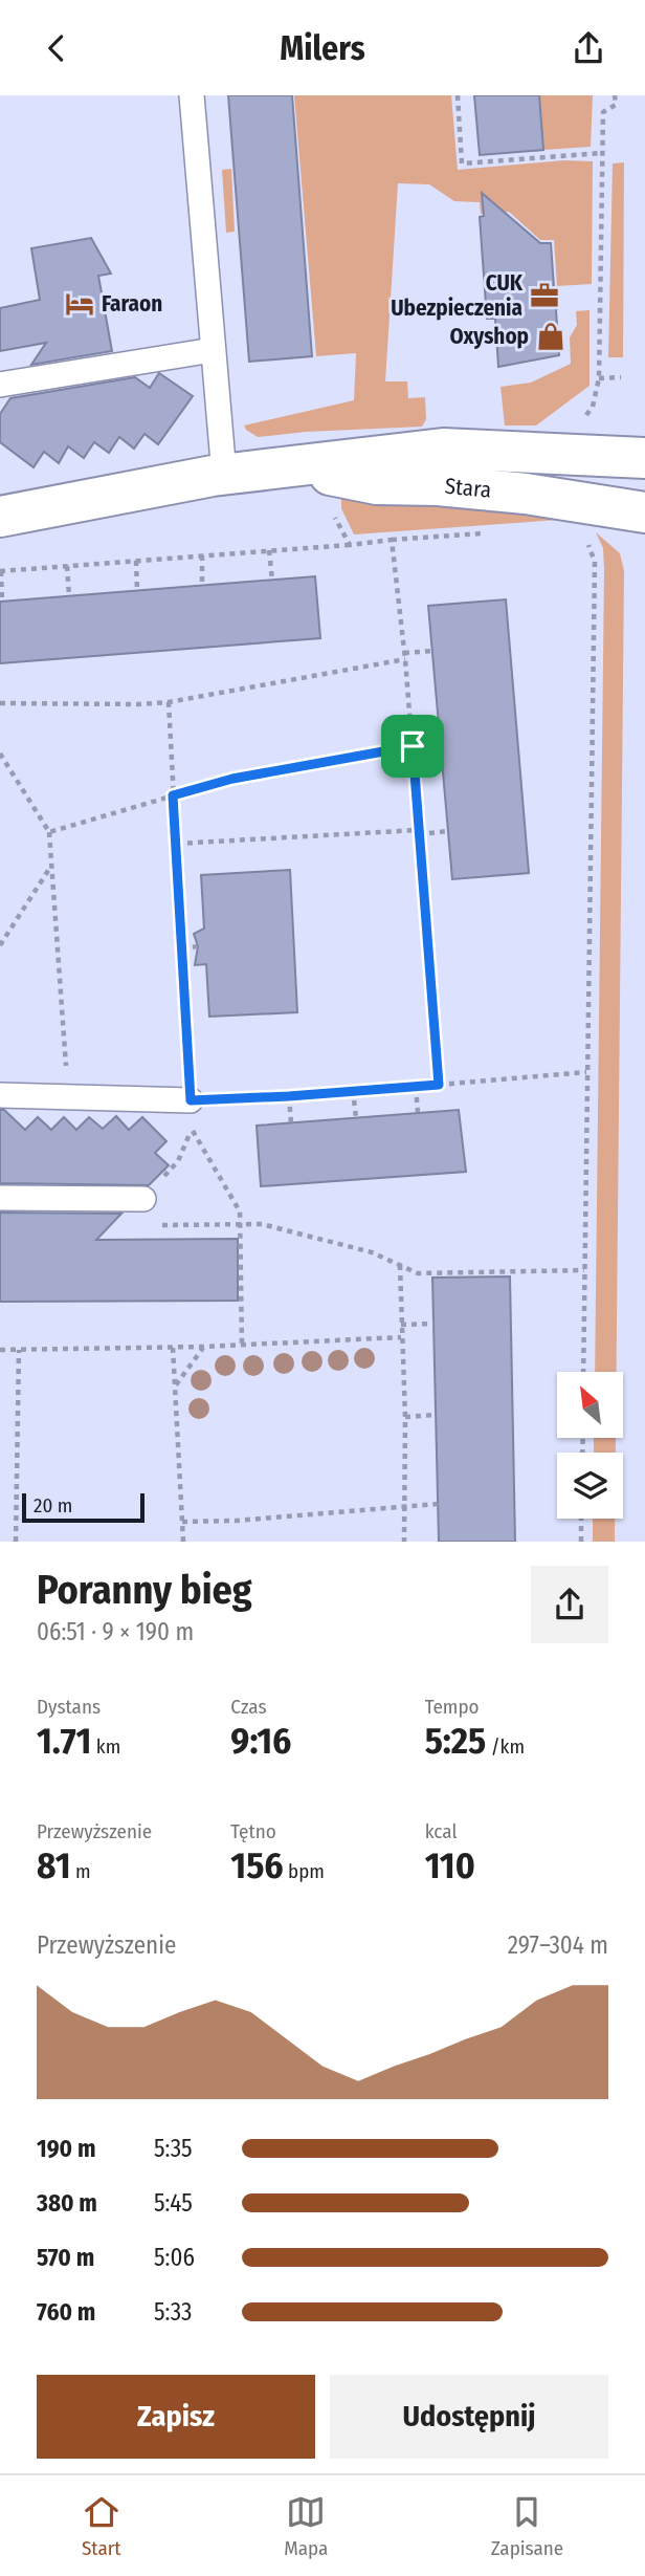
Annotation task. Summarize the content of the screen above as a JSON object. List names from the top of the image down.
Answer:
{
  "streets": {
    "street": ["Stara"]
  },
  "places": {
    "office": ["CUK Ubezpieczenia"],
    "hotel": ["Faraon"],
    "shop": ["Oxyshop"]
  },
  "scale_bar": "20 m",
  "north": "top left",
  "page": {
    "header": "Milers",
    "scale": "20 m",
    "heading": ["Poranny bieg", "06:51 · 9 × 190 m"],
    "stats": [
      ["Dystans", "1.71 km"],
      ["Czas", "9:16"],
      ["Tempo", "5:25 /km"],
      ["Przewyższenie", "81 m"],
      ["Tętno", "156 bpm"],
      ["kcal", "110"]
    ],
    "chart": ["Przewyższenie", "297–304 m"],
    "list": [
      {
        "name": "190 m",
        "note": "5:35"
      },
      {
        "name": "380 m",
        "note": "5:45"
      },
      {
        "name": "570 m",
        "note": "5:06"
      },
      {
        "name": "760 m",
        "note": "5:33"
      }
    ],
    "buttons": ["Zapisz", "Udostępnij"],
    "tabs": ["Start", "Mapa", "Zapisane"]
  }
}
